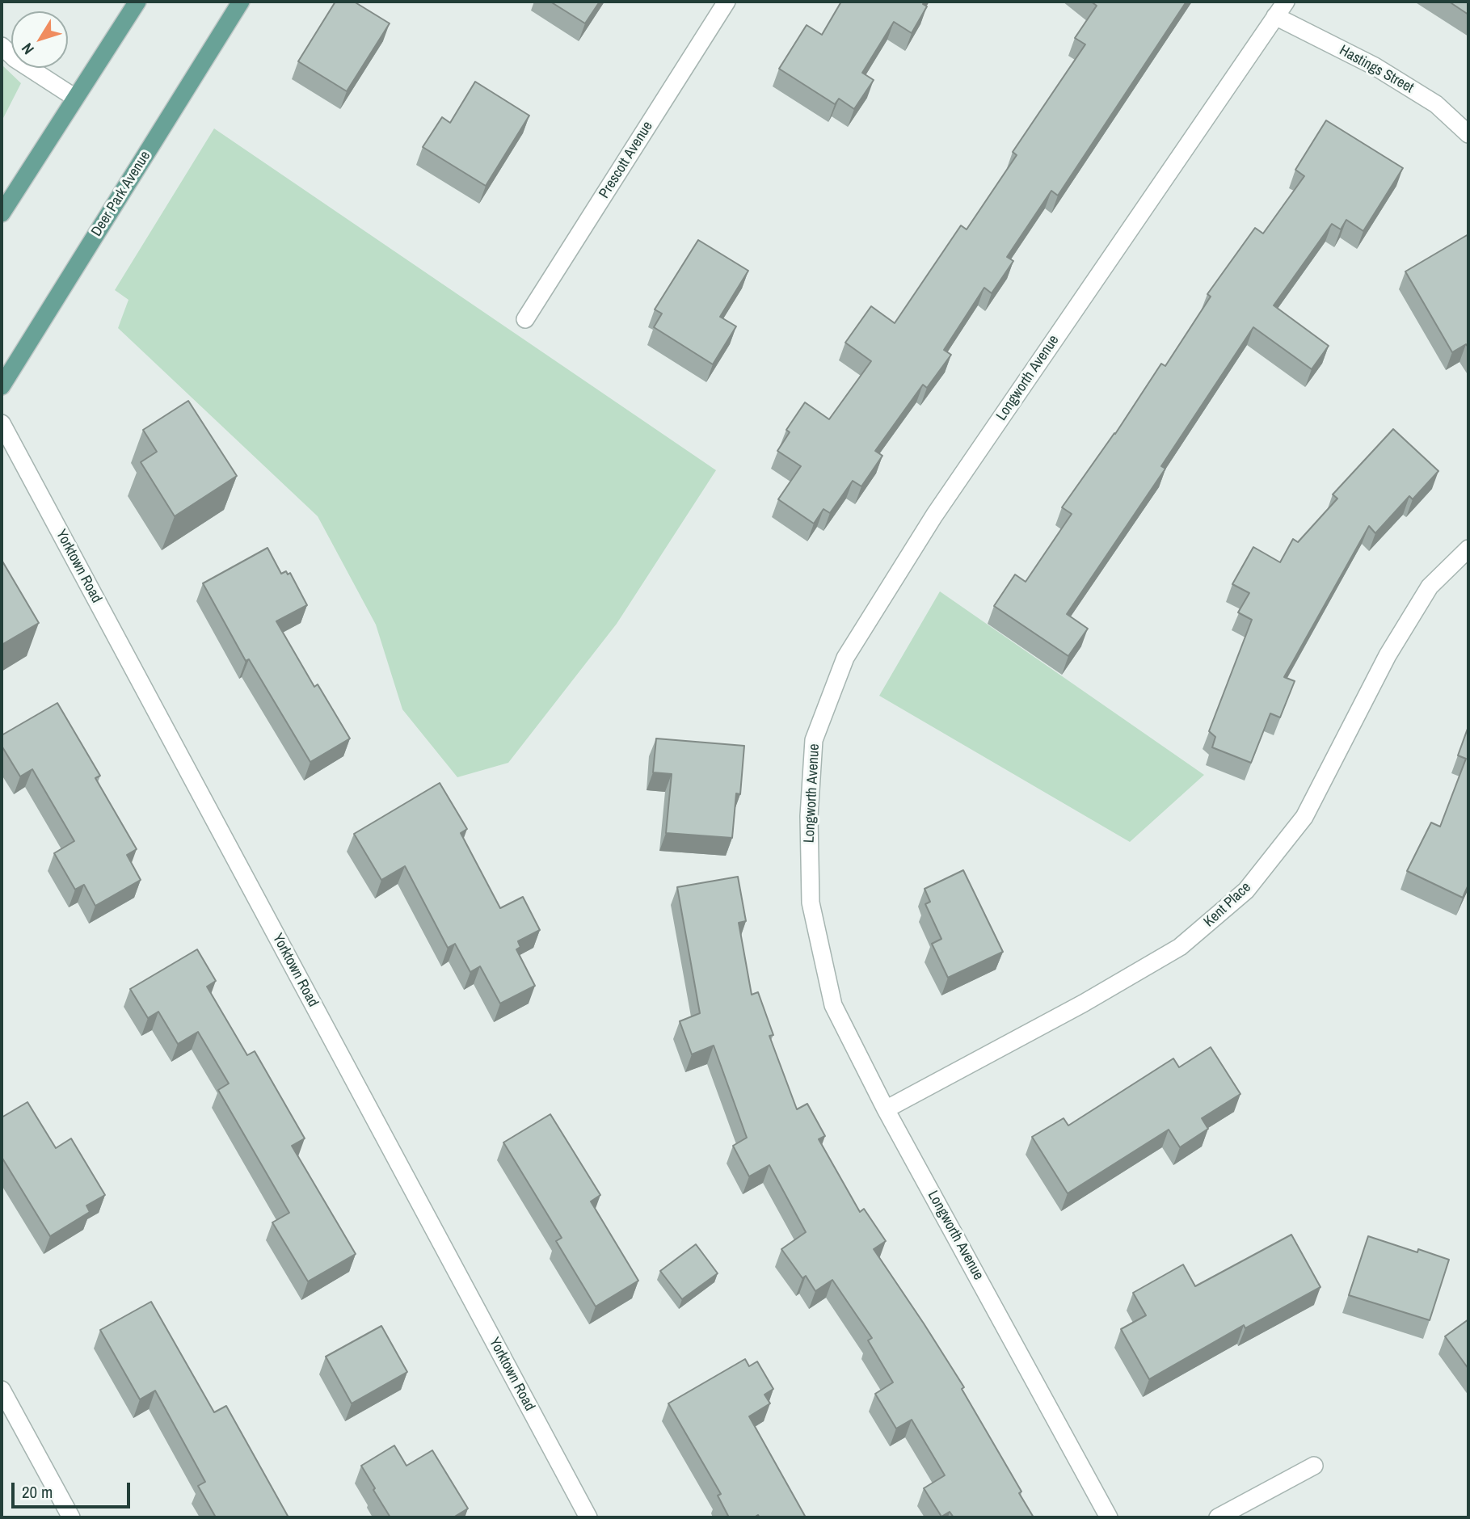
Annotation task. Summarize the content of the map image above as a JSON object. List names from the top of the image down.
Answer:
{
  "streets": {
    "main road": ["Deer Park Avenue"],
    "street": [
      "Hastings Street",
      "Prescott Avenue",
      "Longworth Avenue",
      "Yorktown Road",
      "Kent Place"
    ]
  },
  "crossings": [
    ["Hastings Street", "Longworth Avenue"],
    ["Longworth Avenue", "Kent Place"]
  ],
  "scale_bar": "20 m",
  "north": "bottom left"
}
